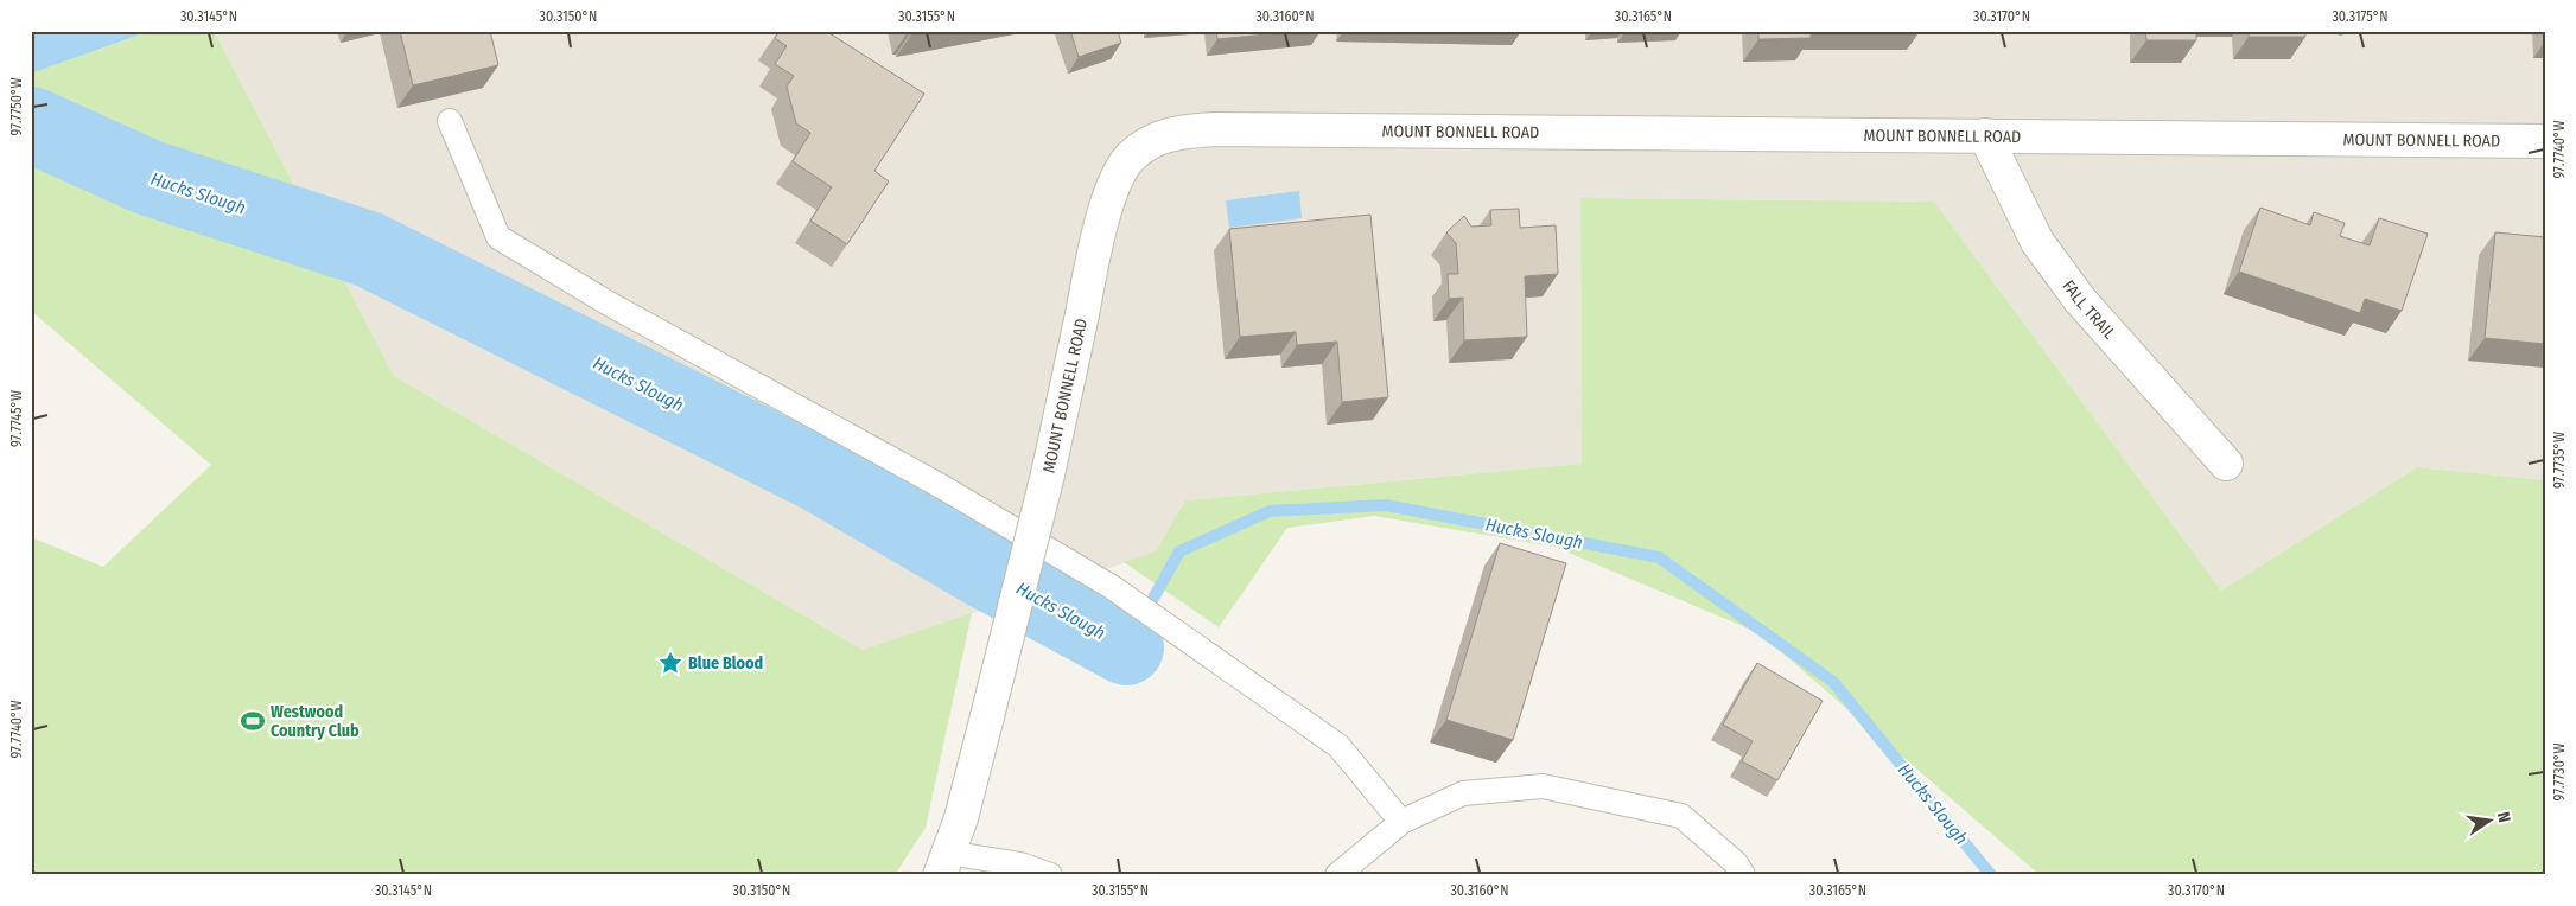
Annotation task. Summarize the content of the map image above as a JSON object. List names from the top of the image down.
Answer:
{
  "streets": {
    "street": ["MOUNT BONNELL ROAD", "FALL TRAIL"]
  },
  "crossings": [
    ["MOUNT BONNELL ROAD", "FALL TRAIL"]
  ],
  "water": ["Hucks Slough"],
  "places": {
    "place": ["Blue Blood"],
    "sports": ["Westwood Country Club"]
  },
  "north": "right",
  "coordinates": [
    "30.3145°N",
    "30.3150°N",
    "30.3155°N",
    "30.3160°N",
    "30.3165°N",
    "30.3170°N",
    "30.3175°N",
    "97.7750°W",
    "97.7740°W",
    "97.7745°W",
    "97.7735°W",
    "97.7730°W"
  ]
}
